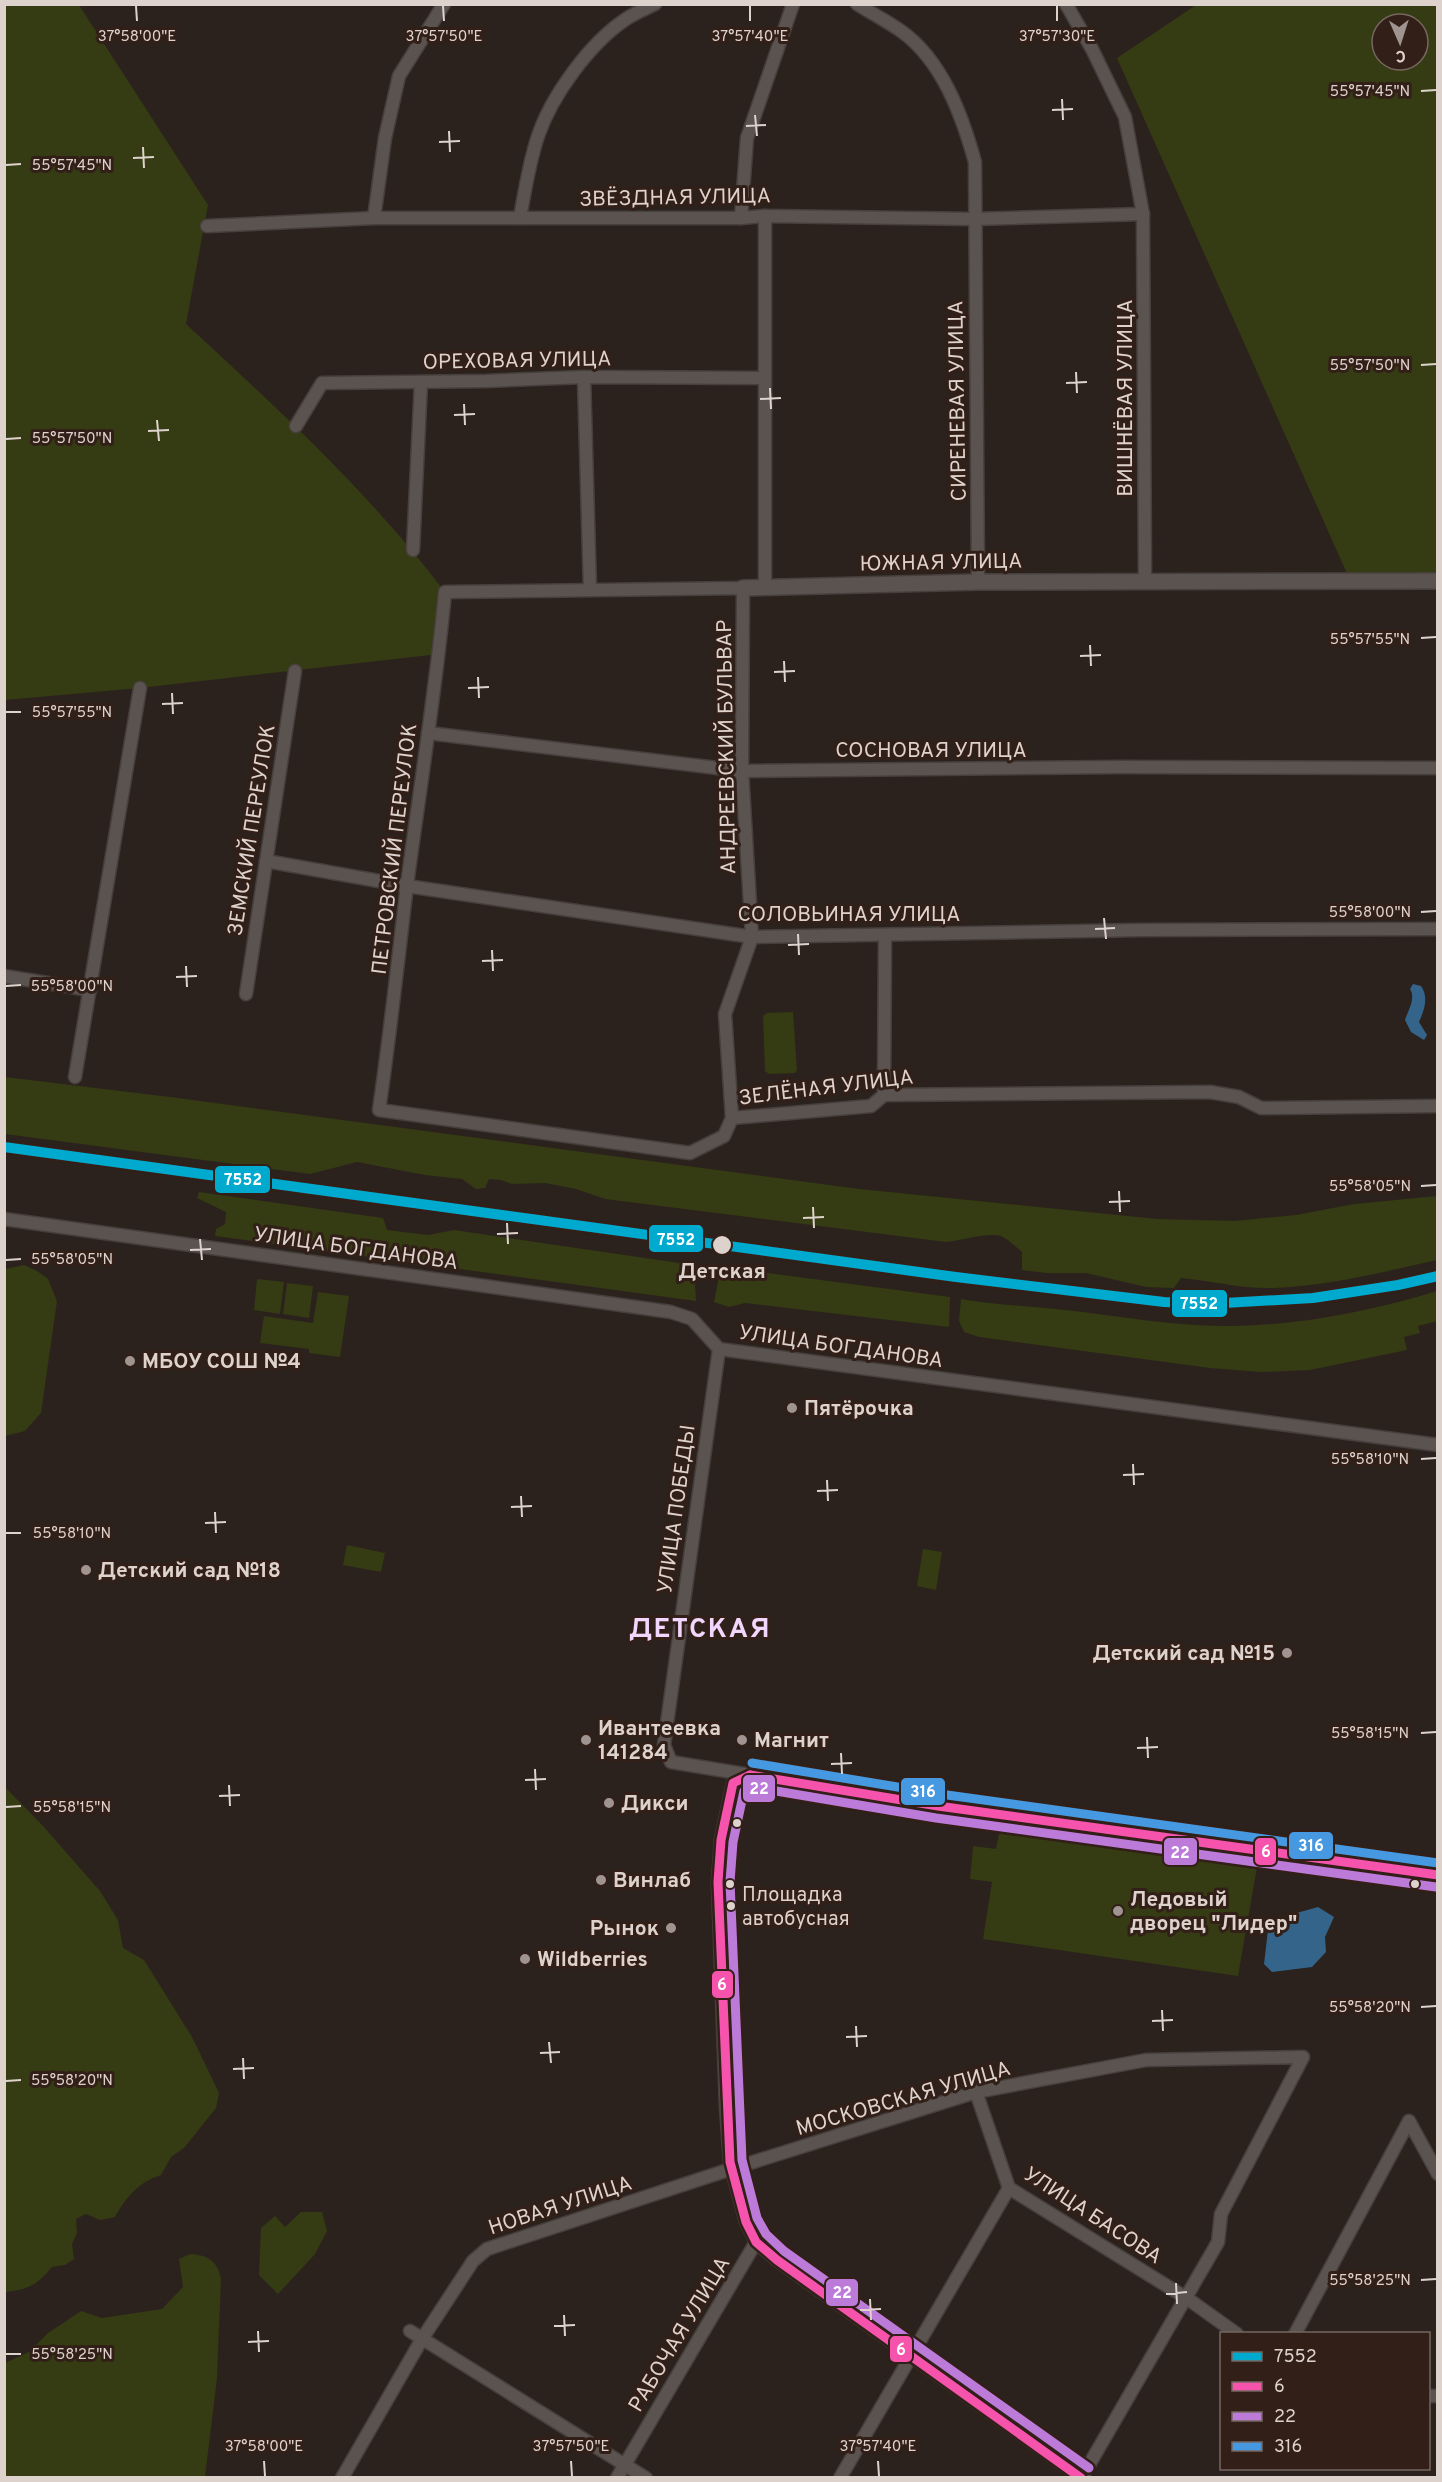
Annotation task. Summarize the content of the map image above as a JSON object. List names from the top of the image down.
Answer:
{
  "streets": {
    "street": [
      "ЗВЁЗДНАЯ УЛИЦА",
      "ОРЕХОВАЯ УЛИЦА",
      "ВИШНЁВАЯ УЛИЦА",
      "СИРЕНЕВАЯ УЛИЦА",
      "ЮЖНАЯ УЛИЦА",
      "АНДРЕЕВСКИЙ БУЛЬВАР",
      "СОСНОВАЯ УЛИЦА",
      "ЗЕМСКИЙ ПЕРЕУЛОК",
      "ПЕТРОВСКИЙ ПЕРЕУЛОК",
      "СОЛОВЬИНАЯ УЛИЦА",
      "ЗЕЛЁНАЯ УЛИЦА",
      "УЛИЦА БОГДАНОВА",
      "УЛИЦА ПОБЕДЫ",
      "МОСКОВСКАЯ УЛИЦА",
      "НОВАЯ УЛИЦА",
      "УЛИЦА БАСОВА",
      "РАБОЧАЯ УЛИЦА"
    ]
  },
  "crossings": [
    ["ЗВЁЗДНАЯ УЛИЦА", "ВИШНЁВАЯ УЛИЦА"],
    ["ЗВЁЗДНАЯ УЛИЦА", "СИРЕНЕВАЯ УЛИЦА"],
    ["ВИШНЁВАЯ УЛИЦА", "ЮЖНАЯ УЛИЦА"],
    ["СИРЕНЕВАЯ УЛИЦА", "ЮЖНАЯ УЛИЦА"],
    ["ЮЖНАЯ УЛИЦА", "АНДРЕЕВСКИЙ БУЛЬВАР"],
    ["ЮЖНАЯ УЛИЦА", "ПЕТРОВСКИЙ ПЕРЕУЛОК"],
    ["АНДРЕЕВСКИЙ БУЛЬВАР", "СОСНОВАЯ УЛИЦА"],
    ["АНДРЕЕВСКИЙ БУЛЬВАР", "СОЛОВЬИНАЯ УЛИЦА"],
    ["АНДРЕЕВСКИЙ БУЛЬВАР", "ЗЕЛЁНАЯ УЛИЦА"],
    ["СОСНОВАЯ УЛИЦА", "ПЕТРОВСКИЙ ПЕРЕУЛОК"],
    ["ЗЕМСКИЙ ПЕРЕУЛОК", "СОЛОВЬИНАЯ УЛИЦА"],
    ["ПЕТРОВСКИЙ ПЕРЕУЛОК", "СОЛОВЬИНАЯ УЛИЦА"],
    ["ПЕТРОВСКИЙ ПЕРЕУЛОК", "ЗЕЛЁНАЯ УЛИЦА"],
    ["УЛИЦА БОГДАНОВА", "УЛИЦА ПОБЕДЫ"],
    ["МОСКОВСКАЯ УЛИЦА", "НОВАЯ УЛИЦА"],
    ["МОСКОВСКАЯ УЛИЦА", "УЛИЦА БАСОВА"]
  ],
  "districts": ["ДЕТСКАЯ"],
  "places": [
    "Детская",
    "МБОУ СОШ №4",
    "Пятёрочка",
    "Детский сад №18",
    "Детский сад №15",
    "Ивантеевка 141284",
    "Магнит",
    "Дикси",
    "Винлаб",
    "Площадка автобусная",
    "Ледовый дворец \"Лидер\"",
    "Рынок",
    "Wildberries"
  ],
  "lines": [
    "transit line 7552",
    "transit line 316",
    "transit line 6",
    "transit line 22"
  ],
  "legend": [
    "7552",
    "6",
    "22",
    "316"
  ],
  "north": "bottom",
  "coordinates": [
    "37°58'00\"E",
    "37°57'50\"E",
    "37°57'40\"E",
    "37°57'30\"E",
    "55°57'45\"N",
    "55°57'50\"N",
    "55°57'55\"N",
    "55°58'00\"N",
    "55°58'05\"N",
    "55°58'10\"N",
    "55°58'15\"N",
    "55°58'20\"N",
    "55°58'25\"N"
  ]
}
